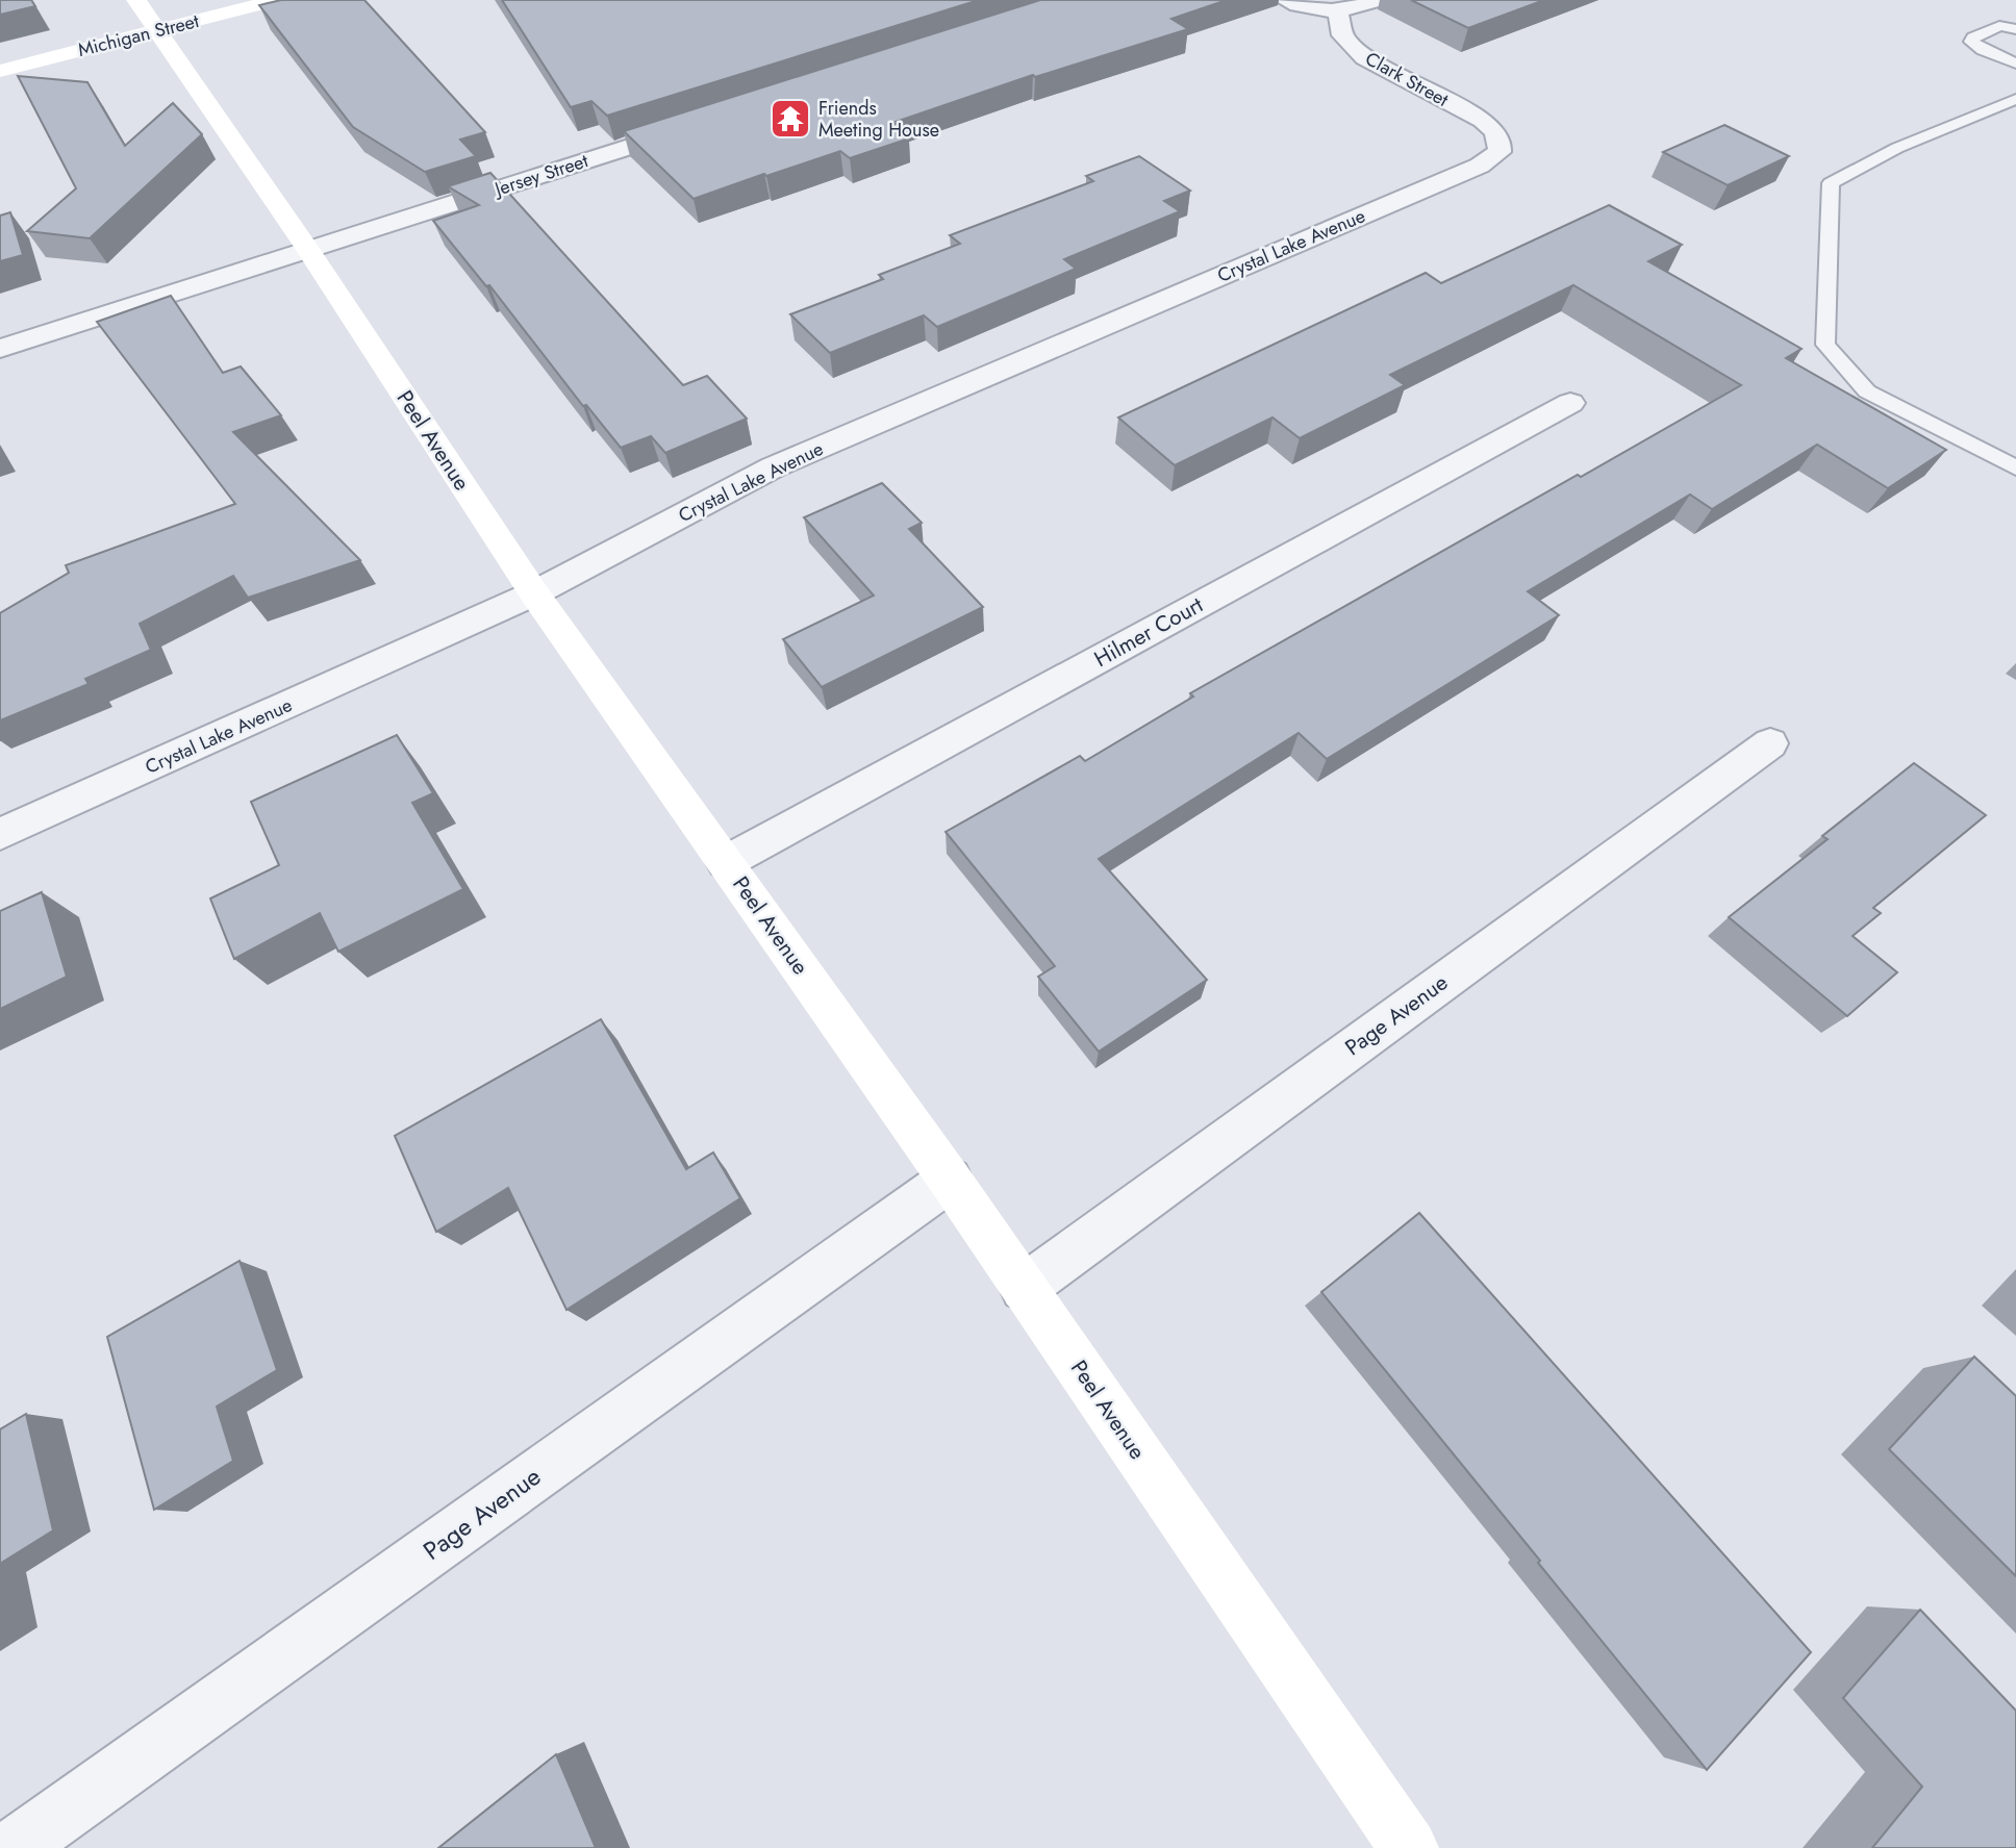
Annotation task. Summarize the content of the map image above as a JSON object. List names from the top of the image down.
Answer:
{
  "streets": {
    "street": [
      "Michigan Street",
      "Clark Street",
      "Jersey Street",
      "Crystal Lake Avenue",
      "Peel Avenue",
      "Hilmer Court",
      "Page Avenue"
    ]
  },
  "crossings": [
    ["Michigan Street", "Peel Avenue"],
    ["Clark Street", "Crystal Lake Avenue"],
    ["Jersey Street", "Peel Avenue"],
    ["Crystal Lake Avenue", "Peel Avenue"],
    ["Peel Avenue", "Hilmer Court"],
    ["Peel Avenue", "Page Avenue"]
  ],
  "places": {
    "temple": ["Friends Meeting House"]
  }
}
